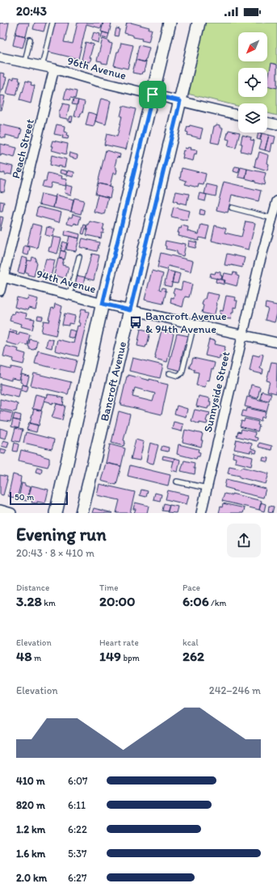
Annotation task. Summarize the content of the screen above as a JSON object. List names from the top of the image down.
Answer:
{
  "streets": {
    "main road": ["Bancroft Avenue"],
    "street": [
      "96th Avenue",
      "Peach Street",
      "94th Avenue",
      "Sunnyside Street"
    ]
  },
  "crossings": [
    ["96th Avenue", "Peach Street"],
    ["96th Avenue", "Bancroft Avenue"],
    ["Peach Street", "94th Avenue"],
    ["94th Avenue", "Bancroft Avenue"],
    ["94th Avenue", "Sunnyside Street"]
  ],
  "places": {
    "bus stop": ["Bancroft Avenue & 94th Avenue"]
  },
  "scale_bar": "50 m",
  "north": "bottom left",
  "page": {
    "status": "20:43",
    "scale": "50 m",
    "heading": ["Evening run", "20:43 · 8 × 410 m"],
    "stats": [
      ["Distance", "3.28 km"],
      ["Time", "20:00"],
      ["Pace", "6:06 /km"],
      ["Elevation", "48 m"],
      ["Heart rate", "149 bpm"],
      ["kcal", "262"]
    ],
    "chart": ["Elevation", "242–246 m"],
    "list": [
      {
        "name": "410 m",
        "note": "6:07"
      },
      {
        "name": "820 m",
        "note": "6:11"
      },
      {
        "name": "1.2 km",
        "note": "6:22"
      },
      {
        "name": "1.6 km",
        "note": "5:37"
      },
      {
        "name": "2.0 km",
        "note": "6:27"
      }
    ]
  }
}
